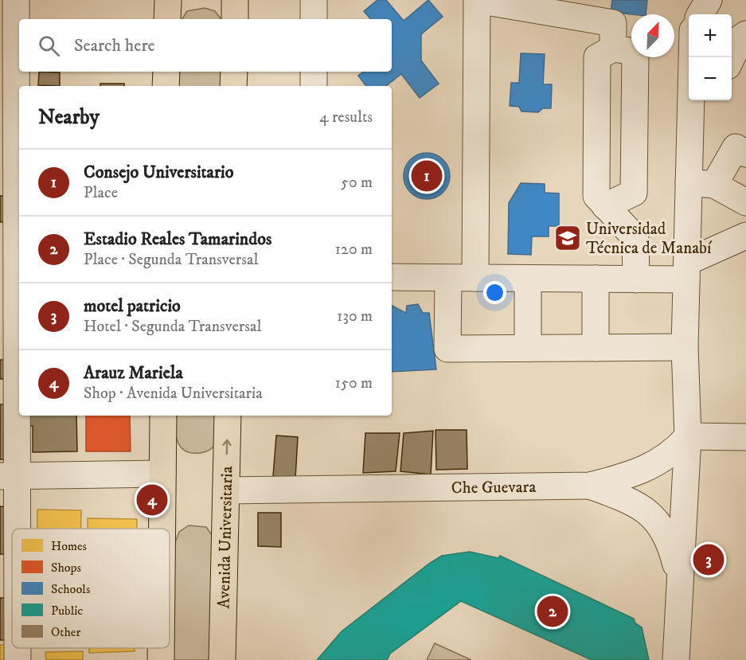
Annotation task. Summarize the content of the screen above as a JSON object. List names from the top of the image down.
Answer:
{
  "streets": {
    "main road": ["Avenida Universitaria"],
    "street": ["Che Guevara"]
  },
  "crossings": [
    ["Che Guevara", "Avenida Universitaria"]
  ],
  "places": {
    "school or university": ["Universidad Técnica de Manabí"]
  },
  "legend": [
    "Homes",
    "Shops",
    "Schools",
    "Public",
    "Other"
  ],
  "north": "top right",
  "page": {
    "map_buttons": ["+", "−"],
    "search": "Search here",
    "heading": ["Nearby", "4 results"],
    "list": [
      {
        "mark": "1",
        "name": "Consejo Universitario",
        "note": "Place",
        "value": "50 m"
      },
      {
        "mark": "2",
        "name": "Estadio Reales Tamarindos",
        "note": "Place · Segunda Transversal",
        "value": "120 m"
      },
      {
        "mark": "3",
        "name": "motel patricio",
        "note": "Hotel · Segunda Transversal",
        "value": "130 m"
      },
      {
        "mark": "4",
        "name": "Arauz Mariela",
        "note": "Shop · Avenida Universitaria",
        "value": "150 m"
      }
    ],
    "pins": [
      "1",
      "4",
      "3",
      "2"
    ]
  }
}
